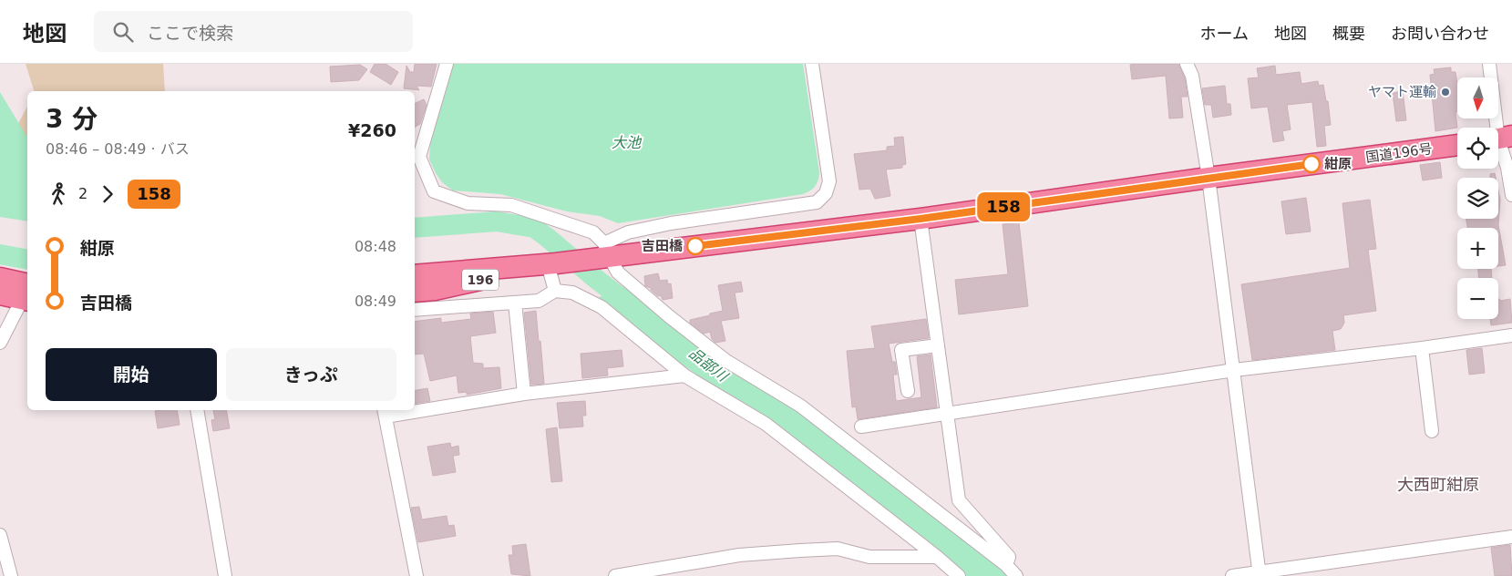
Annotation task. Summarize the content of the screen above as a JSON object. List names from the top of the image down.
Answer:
{
  "streets": {
    "highway": ["国道196号", "196"]
  },
  "districts": ["大西町紺原"],
  "water": ["大池", "品部川"],
  "places": ["ヤマト運輸", "紺原", "吉田橋"],
  "lines": ["bus line 158"],
  "north": "bottom",
  "page": {
    "header": "地図",
    "search": "ここで検索",
    "nav": [
      "ホーム",
      "地図",
      "概要",
      "お問い合わせ"
    ],
    "on_map": "158",
    "map_buttons": ["+", "−"],
    "heading": ["3 分", "08:46 – 08:49 · バス", "¥260"],
    "legs": ["2", "158"],
    "list": [
      {
        "name": "紺原",
        "value": "08:48"
      },
      {
        "name": "吉田橋",
        "value": "08:49"
      }
    ],
    "buttons": ["開始", "きっぷ"]
  }
}
